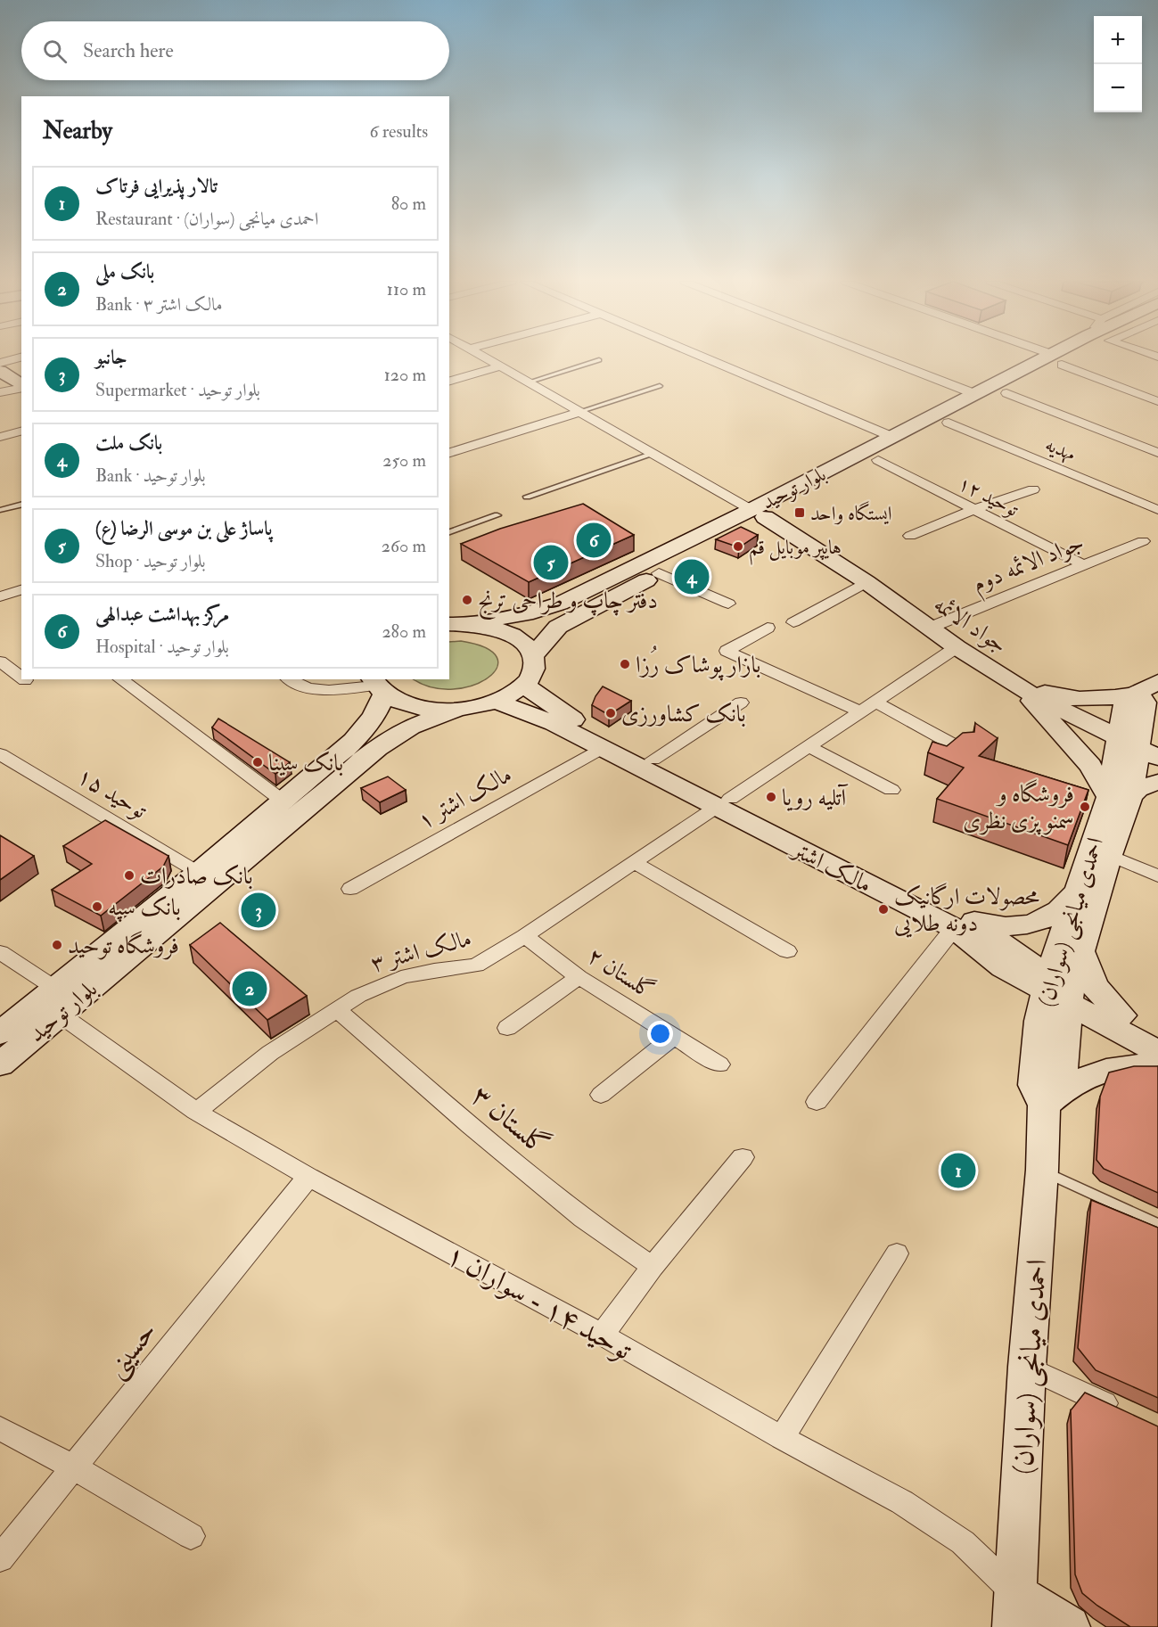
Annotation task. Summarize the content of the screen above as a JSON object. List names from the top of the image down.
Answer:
{
  "streets": {
    "main road": [
      "بلوار توحید",
      "جواد الائمه",
      "مالک اشتر",
      "احمدی میانجی (سواران)"
    ],
    "street": [
      "مهدیه",
      "توحید ۱۲",
      "جواد الائمه دوم",
      "توحید ۱۵",
      "مالک اشتر ۱",
      "مالک اشتر ۳",
      "گلستان ۲",
      "گلستان ۳",
      "توحید ۱۴ - سواران ۱",
      "حسینی"
    ]
  },
  "crossings": [
    ["مهدیه", "بلوار توحید"],
    ["بلوار توحید", "توحید ۱۲"],
    ["بلوار توحید", "جواد الائمه"],
    ["بلوار توحید", "توحید ۱۵"],
    ["بلوار توحید", "توحید ۱۴ - سواران ۱"],
    ["توحید ۱۲", "جواد الائمه دوم"],
    ["جواد الائمه دوم", "جواد الائمه"],
    ["جواد الائمه", "احمدی میانجی (سواران)"],
    ["جواد الائمه", "مالک اشتر ۳"],
    ["مالک اشتر ۱", "مالک اشتر"],
    ["مالک اشتر", "احمدی میانجی (سواران)"],
    ["مالک اشتر", "مالک اشتر ۳"],
    ["احمدی میانجی (سواران)", "توحید ۱۴ - سواران ۱"],
    ["مالک اشتر ۳", "گلستان ۲"],
    ["مالک اشتر ۳", "گلستان ۳"],
    ["مالک اشتر ۳", "توحید ۱۴ - سواران ۱"],
    ["توحید ۱۴ - سواران ۱", "حسینی"]
  ],
  "places": {
    "transit": ["ایستگاه واحد"],
    "other": [
      "هایپر موبایل قم",
      "دفتر چاپ و طراحی ترنج",
      "بازار پوشاک رُزا",
      "بانک کشاورزی",
      "بانک سینا",
      "آتلیه رویا",
      "فروشگاه و سمنو پزی نظری",
      "بانک صادرات",
      "بانک سپه",
      "محصولات ارگانیک دونه طلایی",
      "فروشگاه توحید"
    ]
  },
  "page": {
    "map_buttons": ["+", "−"],
    "search": "Search here",
    "heading": ["Nearby", "6 results"],
    "list": [
      {
        "mark": "1",
        "name": "تالار پذیرایی فرتاک",
        "note": "Restaurant · احمدی میانجی (سواران)",
        "value": "80 m"
      },
      {
        "mark": "2",
        "name": "بانک ملی",
        "note": "Bank · مالک اشتر ۳",
        "value": "110 m"
      },
      {
        "mark": "3",
        "name": "جانبو",
        "note": "Supermarket · بلوار توحید",
        "value": "120 m"
      },
      {
        "mark": "4",
        "name": "بانک ملت",
        "note": "Bank · بلوار توحید",
        "value": "250 m"
      },
      {
        "mark": "5",
        "name": "پاساژ علی بن موسی الرضا (ع)",
        "note": "Shop · بلوار توحید",
        "value": "260 m"
      },
      {
        "mark": "6",
        "name": "مرکز بهداشت عبدالهی",
        "note": "Hospital · بلوار توحید",
        "value": "280 m"
      }
    ],
    "pins": [
      "6",
      "5",
      "4",
      "3",
      "2",
      "1"
    ]
  }
}
